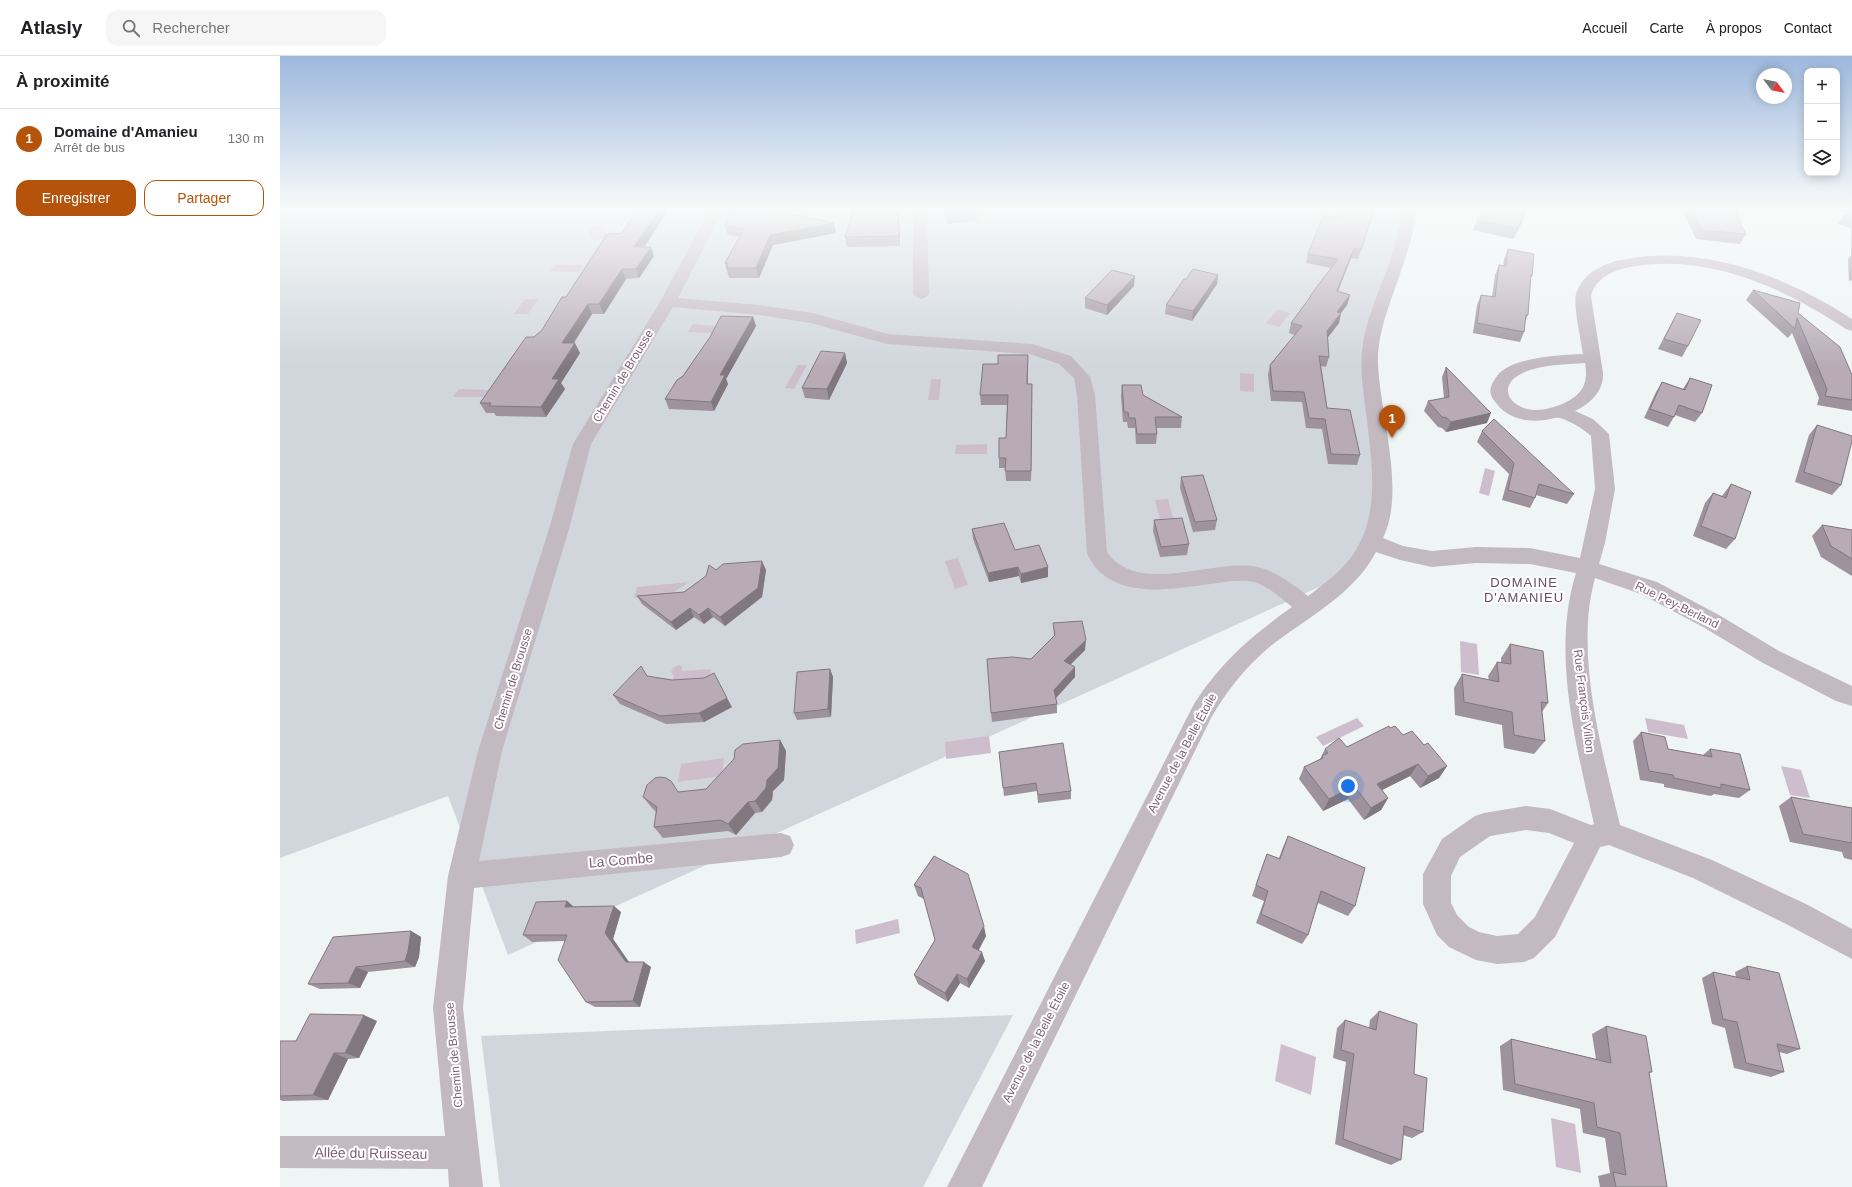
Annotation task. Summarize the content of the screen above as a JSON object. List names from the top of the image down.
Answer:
{
  "streets": {
    "street": [
      "Chemin de Brousse",
      "Rue Pey-Berland",
      "Rue François Villon",
      "Avenue de la Belle Étoile",
      "La Combe",
      "Allée du Ruisseau"
    ]
  },
  "crossings": [
    ["Chemin de Brousse", "La Combe"],
    ["Chemin de Brousse", "Allée du Ruisseau"],
    ["Rue Pey-Berland", "Rue François Villon"],
    ["Rue Pey-Berland", "Avenue de la Belle Étoile"]
  ],
  "districts": ["DOMAINE D'AMANIEU"],
  "north": "bottom right",
  "page": {
    "header": "Atlasly",
    "search": "Rechercher",
    "nav": [
      "Accueil",
      "Carte",
      "À propos",
      "Contact"
    ],
    "heading": "À proximité",
    "map_buttons": ["+", "−"],
    "list": [
      {
        "mark": "1",
        "name": "Domaine d'Amanieu",
        "note": "Arrêt de bus",
        "value": "130 m"
      }
    ],
    "buttons": ["Enregistrer", "Partager"],
    "pins": "1"
  }
}
